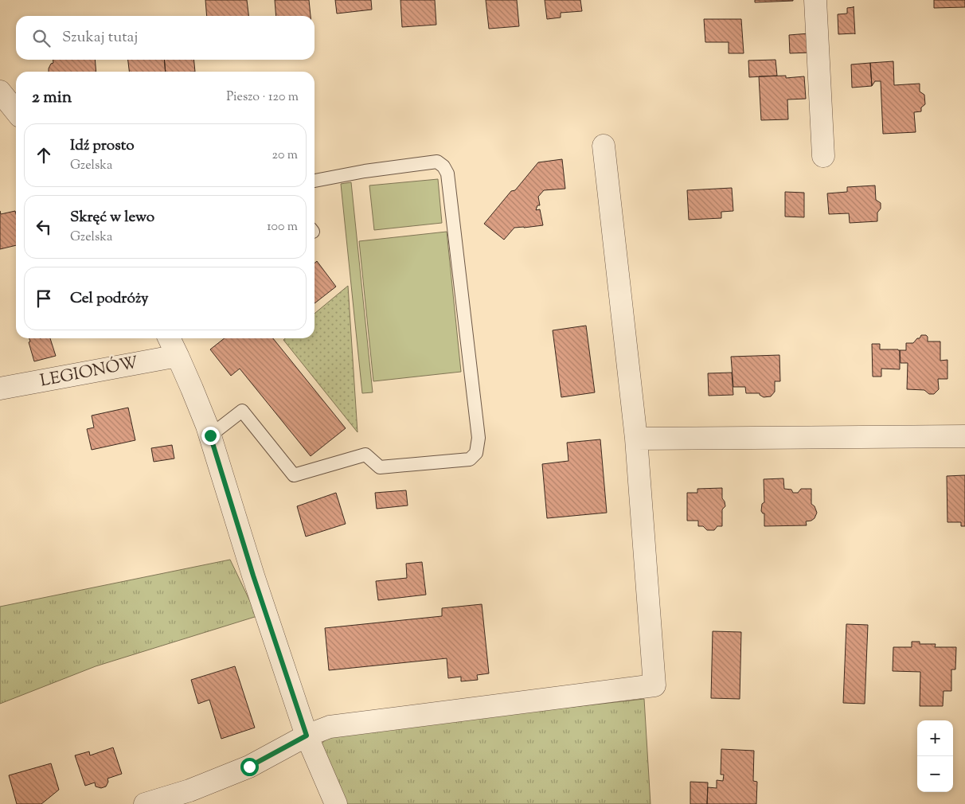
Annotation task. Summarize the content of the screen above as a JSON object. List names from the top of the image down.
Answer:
{
  "streets": {
    "street": ["LEGIONÓW"]
  },
  "page": {
    "search": "Szukaj tutaj",
    "heading": ["2 min", "Pieszo · 120 m"],
    "list": [
      ["Idź prosto", "Gzelska", "20 m"],
      ["Skręć w lewo", "Gzelska", "100 m"],
      "Cel podróży"
    ],
    "map_buttons": ["+", "−"]
  }
}
